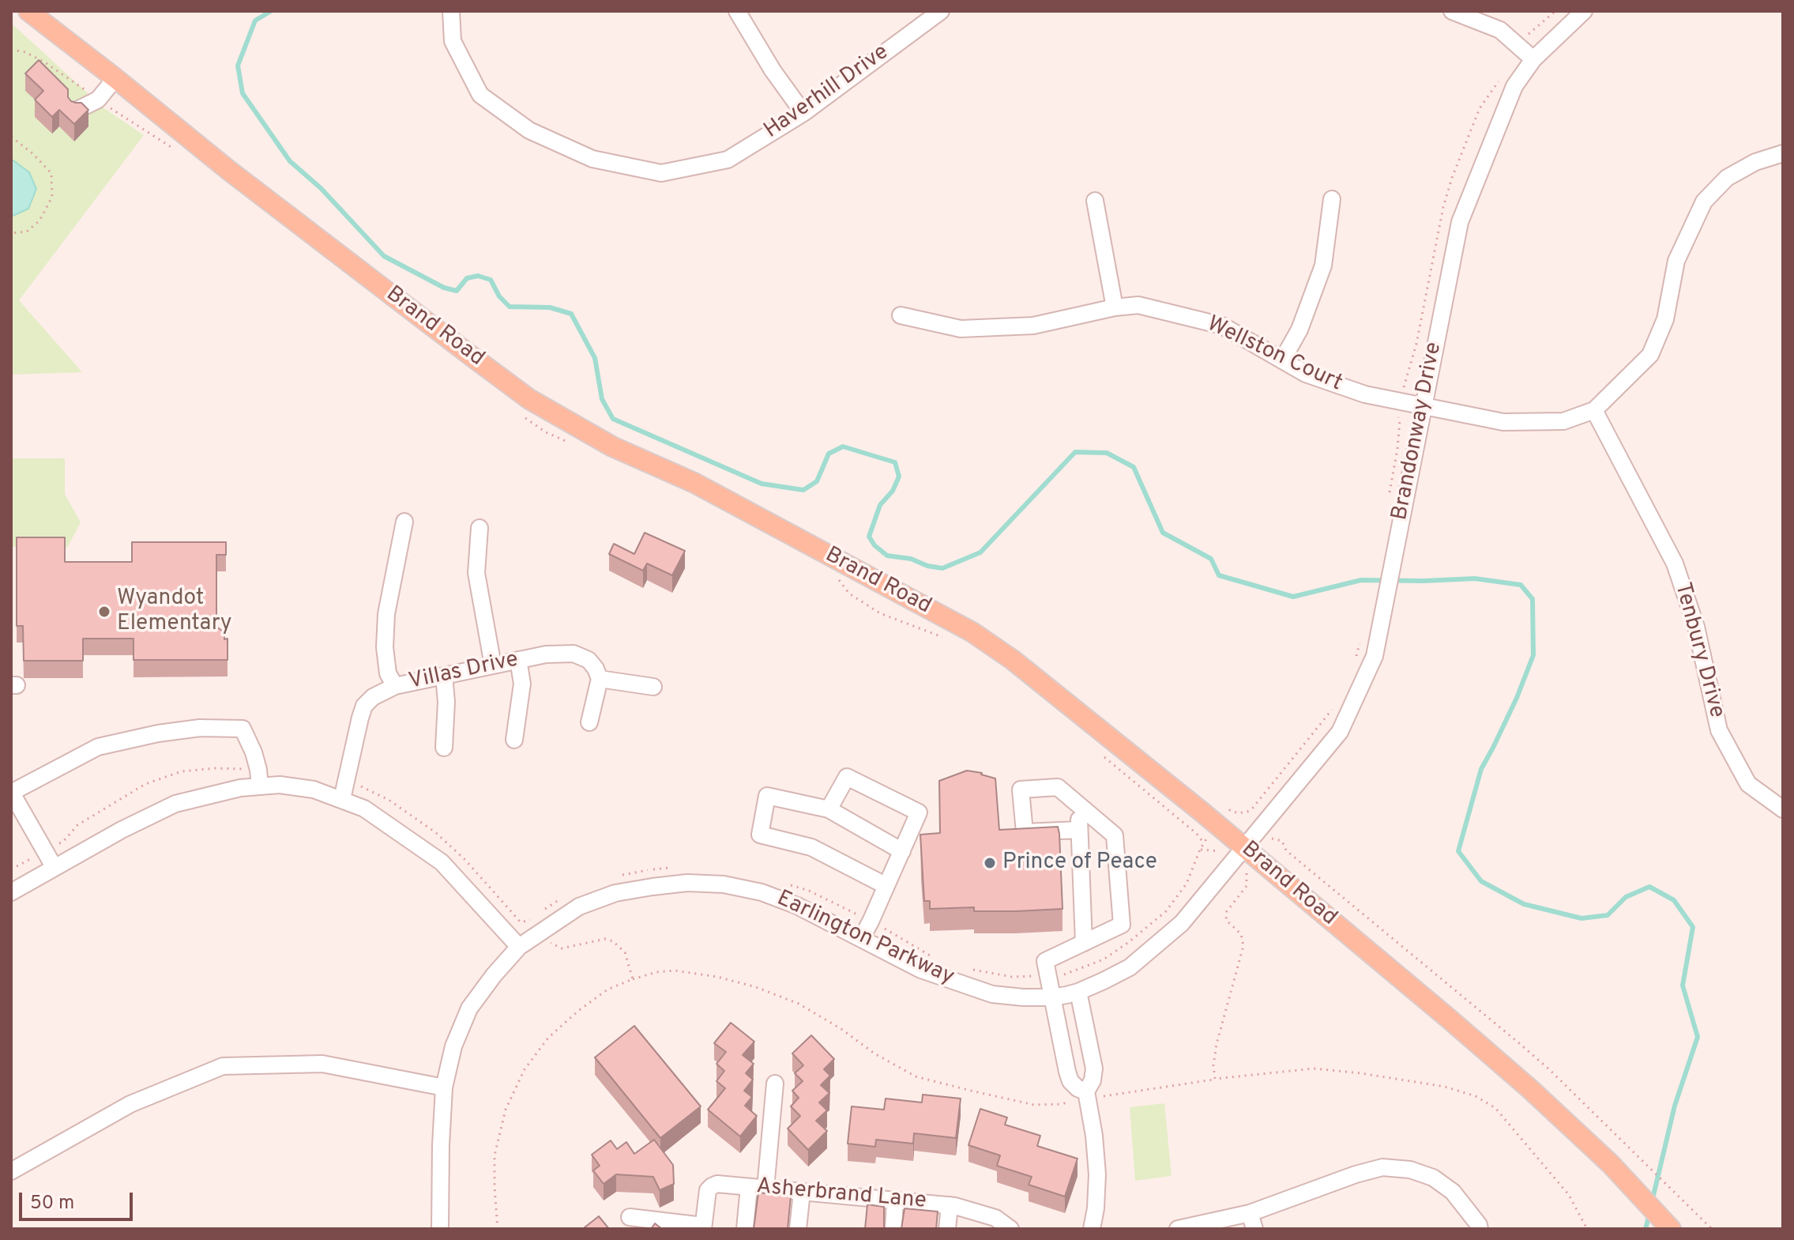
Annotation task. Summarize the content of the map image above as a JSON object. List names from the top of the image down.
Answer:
{
  "streets": {
    "main road": ["Brand Road"],
    "street": [
      "Haverhill Drive",
      "Wellston Court",
      "Brandonway Drive",
      "Tenbury Drive",
      "Villas Drive",
      "Earlington Parkway",
      "Asherbrand Lane"
    ]
  },
  "crossings": [
    ["Brand Road", "Brandonway Drive"],
    ["Brand Road", "Earlington Parkway"],
    ["Wellston Court", "Brandonway Drive"],
    ["Wellston Court", "Tenbury Drive"],
    ["Brandonway Drive", "Earlington Parkway"]
  ],
  "places": ["Wyandot Elementary", "Prince of Peace"],
  "scale_bar": "50 m"
}
